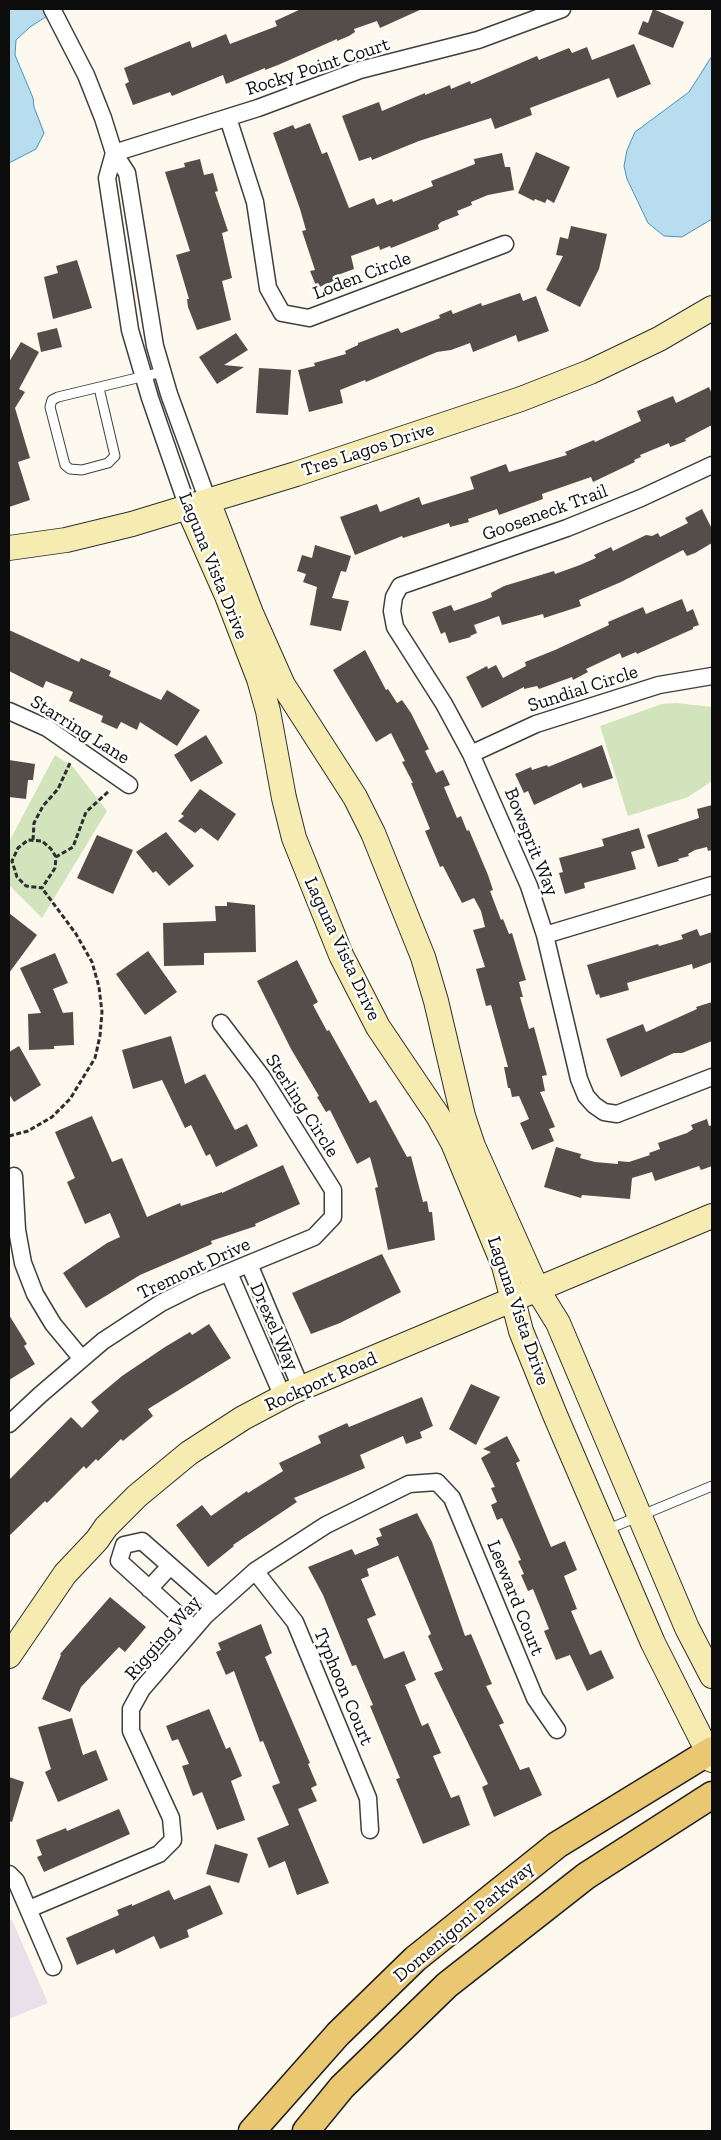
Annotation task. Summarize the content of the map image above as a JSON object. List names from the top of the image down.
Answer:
{
  "streets": {
    "main road": ["Domenigoni Parkway"],
    "street": [
      "Rocky Point Court",
      "Loden Circle",
      "Tres Lagos Drive",
      "Gooseneck Trail",
      "Laguna Vista Drive",
      "Sundial Circle",
      "Starring Lane",
      "Bowsprit Way",
      "Sterling Circle",
      "Tremont Drive",
      "Drexel Way",
      "Rockport Road",
      "Leeward Court",
      "Rigging Way",
      "Typhoon Court"
    ]
  },
  "crossings": [
    ["Rocky Point Court", "Loden Circle"],
    ["Rocky Point Court", "Laguna Vista Drive"],
    ["Tres Lagos Drive", "Laguna Vista Drive"],
    ["Gooseneck Trail", "Bowsprit Way"],
    ["Laguna Vista Drive", "Rockport Road"],
    ["Laguna Vista Drive", "Domenigoni Parkway"],
    ["Sundial Circle", "Bowsprit Way"],
    ["Sterling Circle", "Tremont Drive"],
    ["Tremont Drive", "Drexel Way"],
    ["Drexel Way", "Rockport Road"],
    ["Leeward Court", "Rigging Way"],
    ["Rigging Way", "Typhoon Court"]
  ]
}
